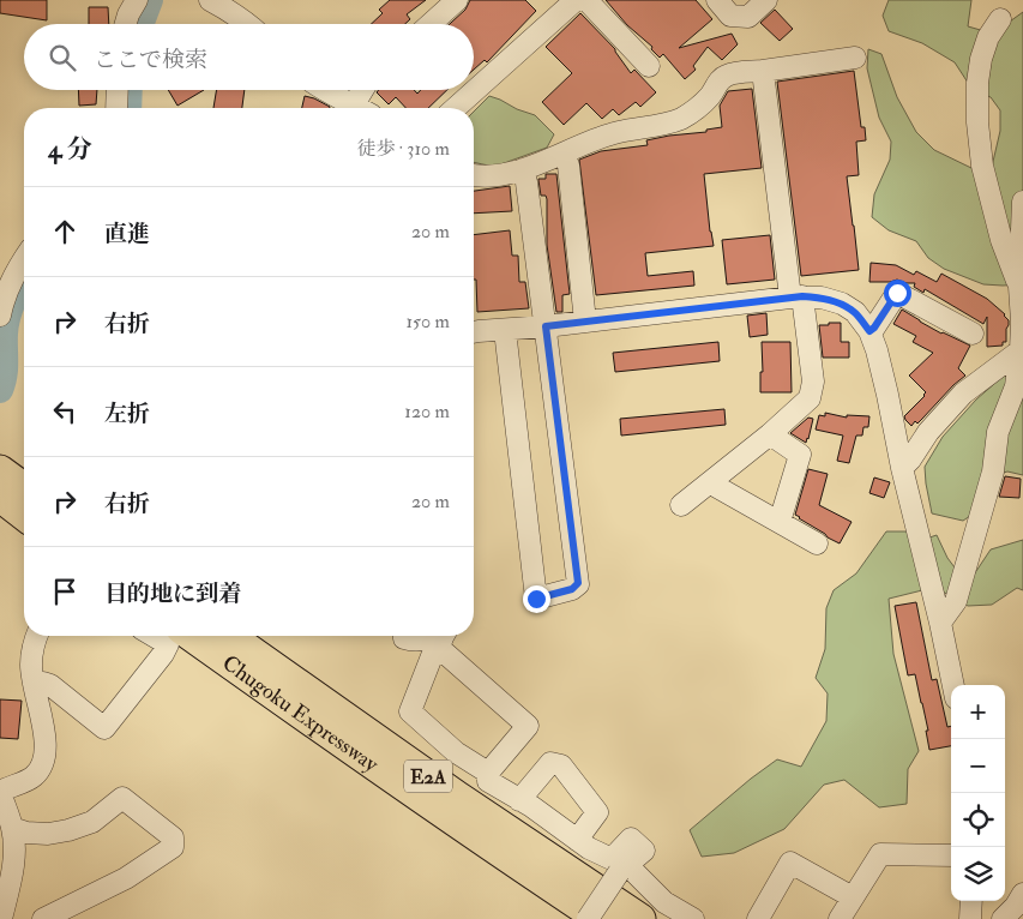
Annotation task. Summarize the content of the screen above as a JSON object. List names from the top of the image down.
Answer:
{
  "streets": {
    "highway": ["Chugoku Expressway", "E2A"]
  },
  "page": {
    "search": "ここで検索",
    "heading": ["4 分", "徒歩 · 310 m"],
    "list": [
      ["直進", "20 m"],
      ["右折", "150 m"],
      ["左折", "120 m"],
      ["右折", "20 m"],
      "目的地に到着"
    ],
    "map_buttons": ["+", "−"]
  }
}
